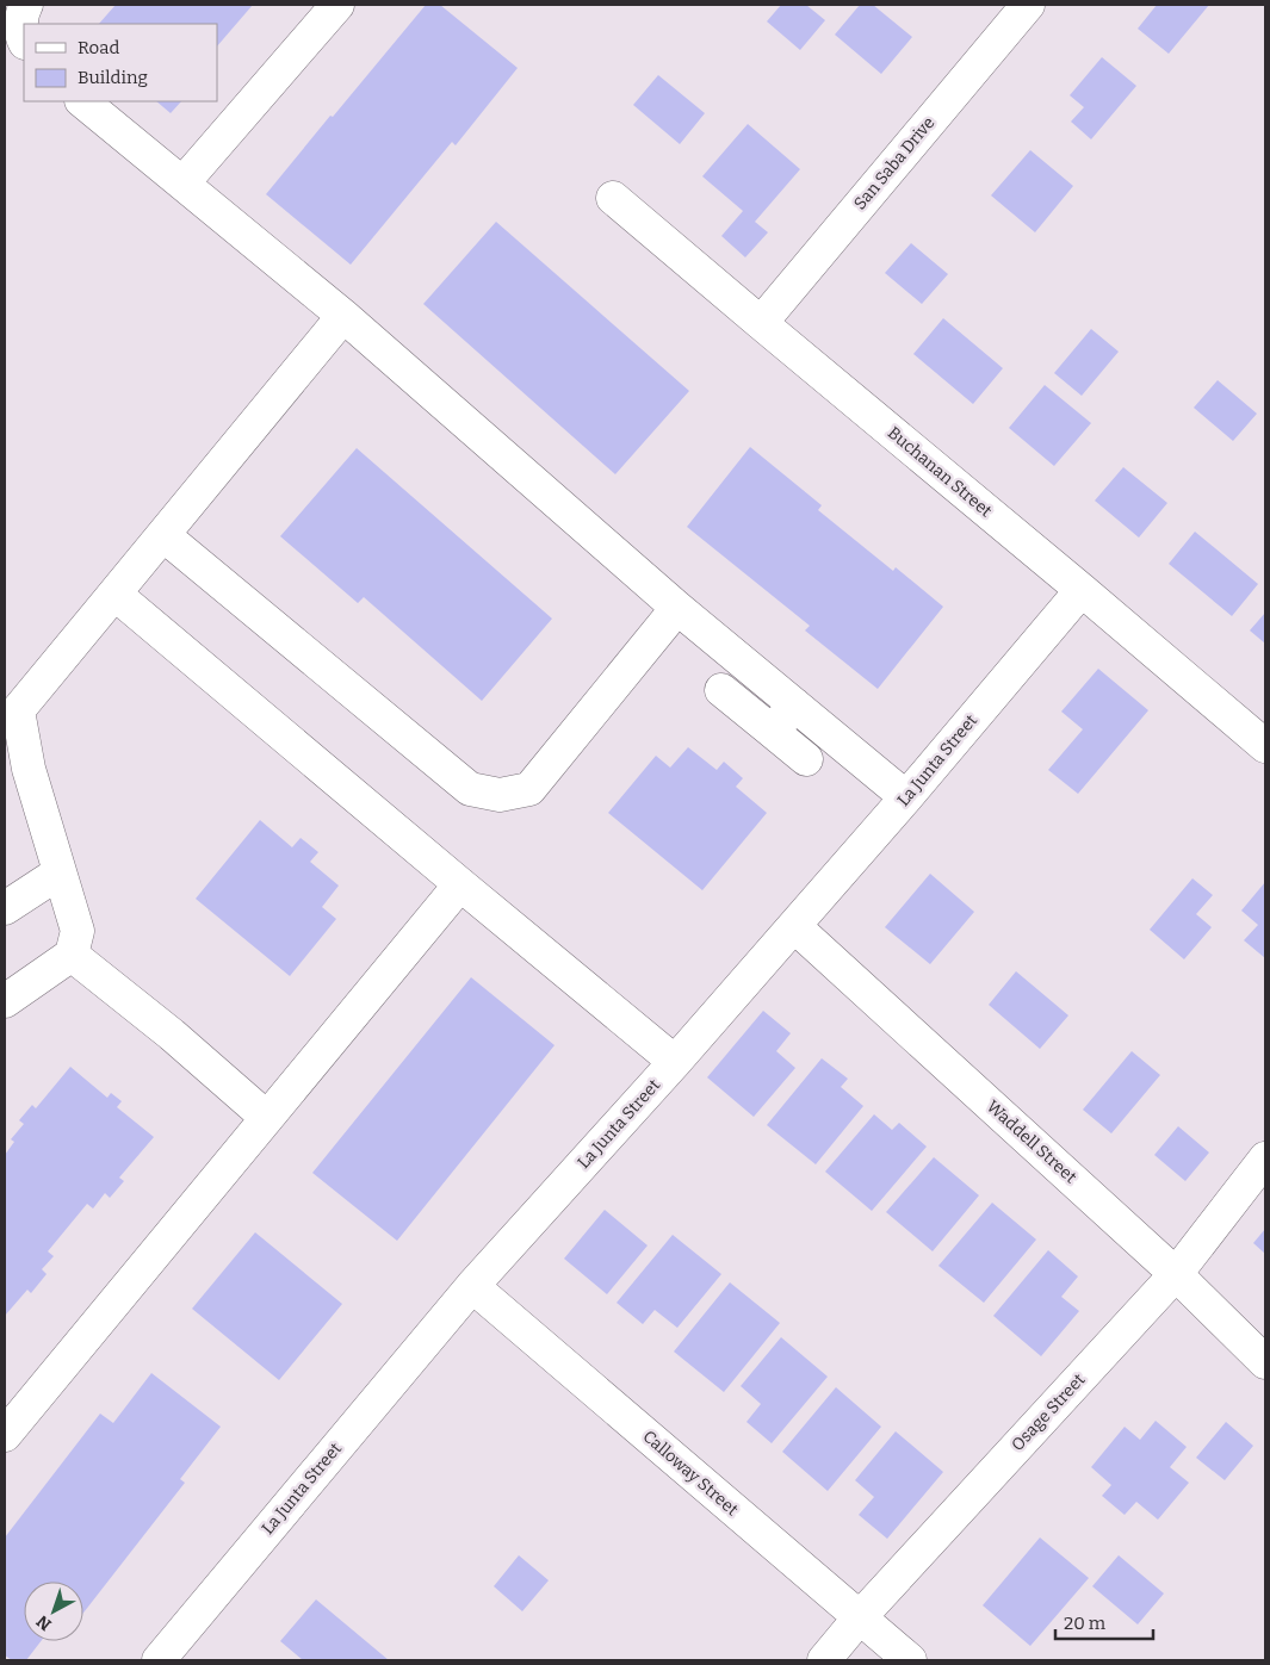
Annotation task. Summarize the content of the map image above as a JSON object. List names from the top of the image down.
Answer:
{
  "streets": {
    "street": [
      "San Saba Drive",
      "Buchanan Street",
      "La Junta Street",
      "Waddell Street",
      "Osage Street",
      "Calloway Street"
    ]
  },
  "crossings": [
    ["San Saba Drive", "Buchanan Street"],
    ["Buchanan Street", "La Junta Street"],
    ["La Junta Street", "Waddell Street"],
    ["La Junta Street", "Calloway Street"],
    ["Waddell Street", "Osage Street"],
    ["Osage Street", "Calloway Street"]
  ],
  "legend": ["Road", "Building"],
  "scale_bar": "20 m",
  "north": "bottom left"
}
